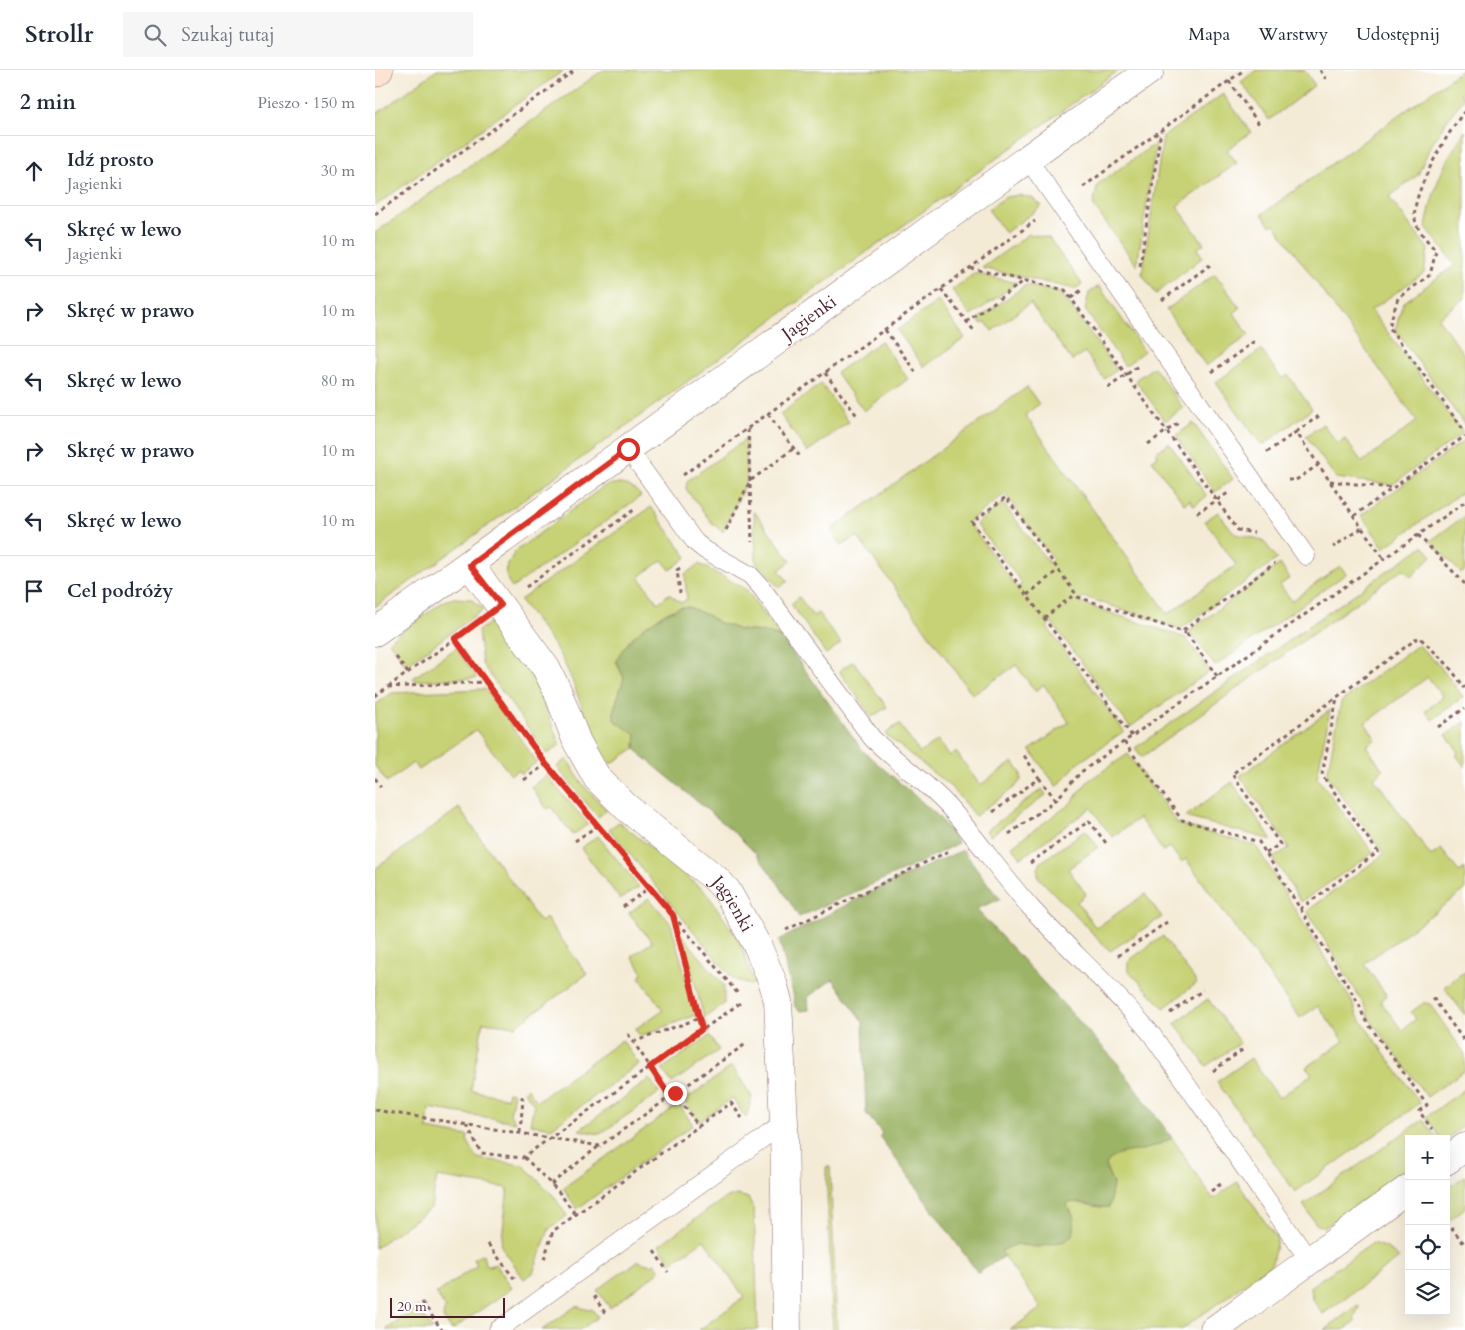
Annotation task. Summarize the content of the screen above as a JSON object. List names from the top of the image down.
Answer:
{
  "streets": {
    "street": ["Jagienki"]
  },
  "scale_bar": "20 m",
  "page": {
    "header": "Strollr",
    "search": "Szukaj tutaj",
    "nav": ["Mapa", "Warstwy", "Udostępnij"],
    "heading": ["2 min", "Pieszo · 150 m"],
    "list": [
      ["Idź prosto", "Jagienki", "30 m"],
      ["Skręć w lewo", "Jagienki", "10 m"],
      ["Skręć w prawo", "10 m"],
      ["Skręć w lewo", "80 m"],
      ["Skręć w prawo", "10 m"],
      ["Skręć w lewo", "10 m"],
      "Cel podróży"
    ],
    "map_buttons": ["+", "−"],
    "scale": "20 m"
  }
}
